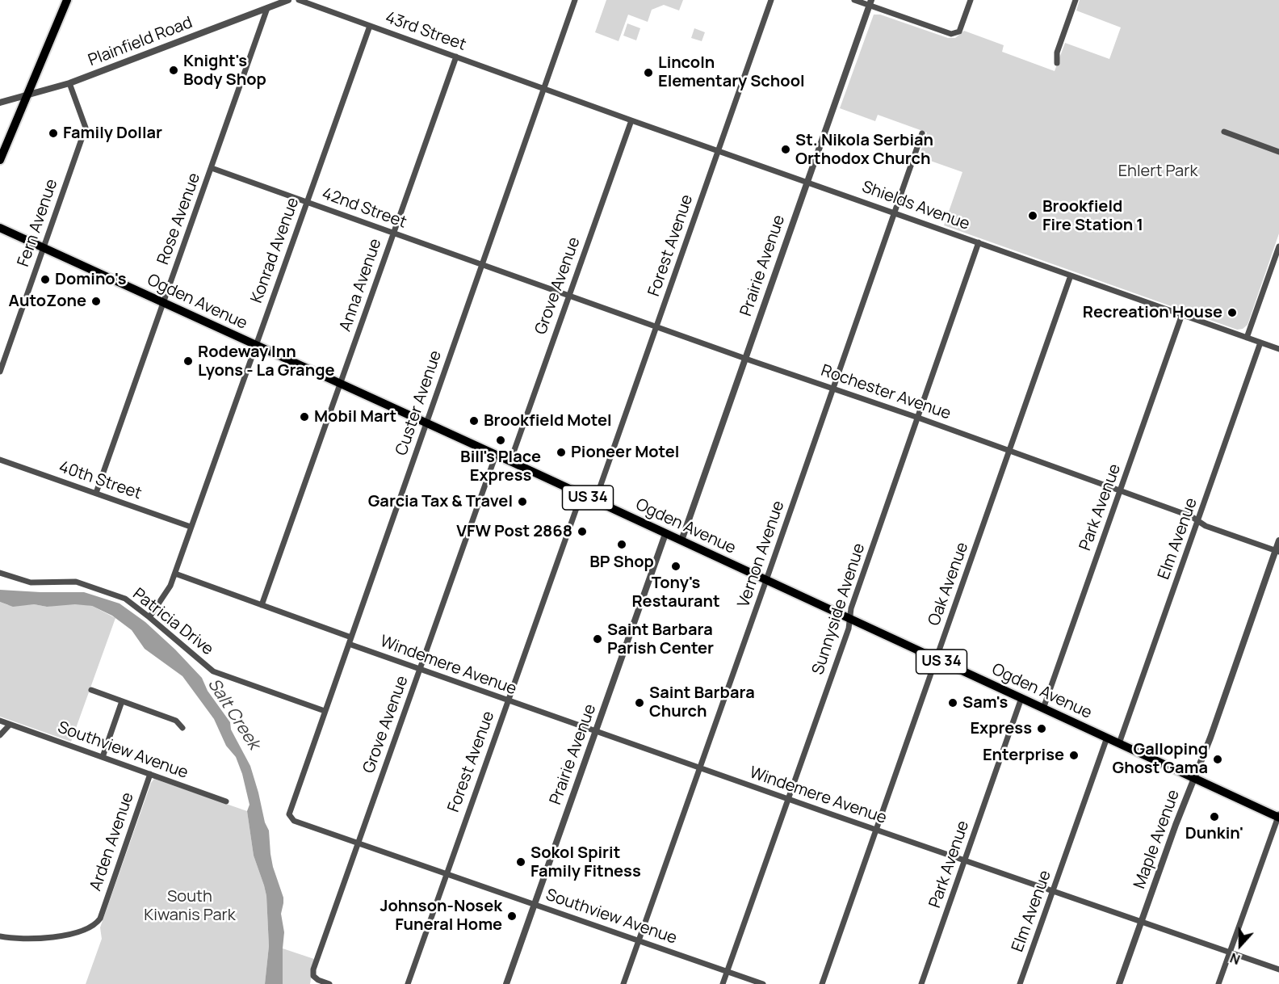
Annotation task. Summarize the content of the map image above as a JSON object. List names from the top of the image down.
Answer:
{
  "streets": {
    "main road": ["Ogden Avenue", "US 34"],
    "street": [
      "43rd Street",
      "Plainfield Road",
      "Shields Avenue",
      "42nd Street",
      "Rose Avenue",
      "Fern Avenue",
      "Forest Avenue",
      "Konrad Avenue",
      "Prairie Avenue",
      "Anna Avenue",
      "Grove Avenue",
      "Rochester Avenue",
      "Custer Avenue",
      "40th Street",
      "Park Avenue",
      "Elm Avenue",
      "Vernon Avenue",
      "Oak Avenue",
      "Sunnyside Avenue",
      "Patricia Drive",
      "Windemere Avenue",
      "Southview Avenue",
      "Maple Avenue",
      "Arden Avenue"
    ]
  },
  "crossings": [
    ["43rd Street", "Shields Avenue"],
    ["43rd Street", "Konrad Avenue"],
    ["43rd Street", "Anna Avenue"],
    ["43rd Street", "Custer Avenue"],
    ["Plainfield Road", "Rose Avenue"],
    ["Plainfield Road", "Fern Avenue"],
    ["Shields Avenue", "Forest Avenue"],
    ["Shields Avenue", "Prairie Avenue"],
    ["Shields Avenue", "Grove Avenue"],
    ["Shields Avenue", "Custer Avenue"],
    ["Shields Avenue", "Park Avenue"],
    ["Shields Avenue", "Elm Avenue"],
    ["Shields Avenue", "Vernon Avenue"],
    ["Shields Avenue", "Oak Avenue"],
    ["Shields Avenue", "Sunnyside Avenue"],
    ["42nd Street", "Rose Avenue"],
    ["42nd Street", "Konrad Avenue"],
    ["42nd Street", "Anna Avenue"],
    ["42nd Street", "Rochester Avenue"],
    ["42nd Street", "Custer Avenue"],
    ["Rose Avenue", "Ogden Avenue"],
    ["Rose Avenue", "40th Street"],
    ["Fern Avenue", "Ogden Avenue"],
    ["Forest Avenue", "Ogden Avenue"],
    ["Forest Avenue", "Rochester Avenue"],
    ["Forest Avenue", "Windemere Avenue"],
    ["Forest Avenue", "Southview Avenue"],
    ["Konrad Avenue", "Ogden Avenue"],
    ["Konrad Avenue", "40th Street"],
    ["Konrad Avenue", "Patricia Drive"],
    ["Prairie Avenue", "Ogden Avenue"],
    ["Prairie Avenue", "Rochester Avenue"],
    ["Prairie Avenue", "Windemere Avenue"],
    ["Prairie Avenue", "Southview Avenue"],
    ["Anna Avenue", "Ogden Avenue"],
    ["Grove Avenue", "Ogden Avenue"],
    ["Grove Avenue", "Rochester Avenue"],
    ["Grove Avenue", "Windemere Avenue"],
    ["Grove Avenue", "Southview Avenue"],
    ["Ogden Avenue", "Custer Avenue"],
    ["Ogden Avenue", "Park Avenue"],
    ["Ogden Avenue", "Elm Avenue"],
    ["Ogden Avenue", "Vernon Avenue"],
    ["Ogden Avenue", "Oak Avenue"],
    ["Ogden Avenue", "Sunnyside Avenue"],
    ["Ogden Avenue", "Maple Avenue"],
    ["Rochester Avenue", "Custer Avenue"],
    ["Rochester Avenue", "Park Avenue"],
    ["Rochester Avenue", "Elm Avenue"],
    ["Rochester Avenue", "Vernon Avenue"],
    ["Rochester Avenue", "Oak Avenue"],
    ["Rochester Avenue", "Sunnyside Avenue"],
    ["Rochester Avenue", "Maple Avenue"],
    ["Custer Avenue", "Patricia Drive"],
    ["Custer Avenue", "Windemere Avenue"],
    ["Custer Avenue", "Southview Avenue"],
    ["Park Avenue", "Windemere Avenue"],
    ["Elm Avenue", "Windemere Avenue"],
    ["Vernon Avenue", "Windemere Avenue"],
    ["Vernon Avenue", "Southview Avenue"],
    ["Oak Avenue", "Windemere Avenue"],
    ["Sunnyside Avenue", "Windemere Avenue"],
    ["Sunnyside Avenue", "Southview Avenue"],
    ["Windemere Avenue", "Maple Avenue"],
    ["Southview Avenue", "Arden Avenue"]
  ],
  "water": ["Salt Creek"],
  "parks": ["Ehlert Park", "South Kiwanis Park"],
  "places": [
    "Knight's Body Shop",
    "Lincoln Elementary School",
    "Family Dollar",
    "St. Nikola Serbian Orthodox Church",
    "Brookfield Fire Station 1",
    "Domino's",
    "AutoZone",
    "Recreation House",
    "Rodeway Inn Lyons - La Grange",
    "Mobil Mart",
    "Brookfield Motel",
    "Bill's Place Express",
    "Pioneer Motel",
    "Garcia Tax & Travel",
    "VFW Post 2868",
    "BP Shop",
    "Tony's Restaurant",
    "Saint Barbara Parish Center",
    "Saint Barbara Church",
    "Sam's",
    "Express",
    "Enterprise",
    "Galloping Ghost Gama",
    "Dunkin'",
    "Sokol Spirit Family Fitness",
    "Johnson-Nosek Funeral Home"
  ],
  "north": "bottom"
}
